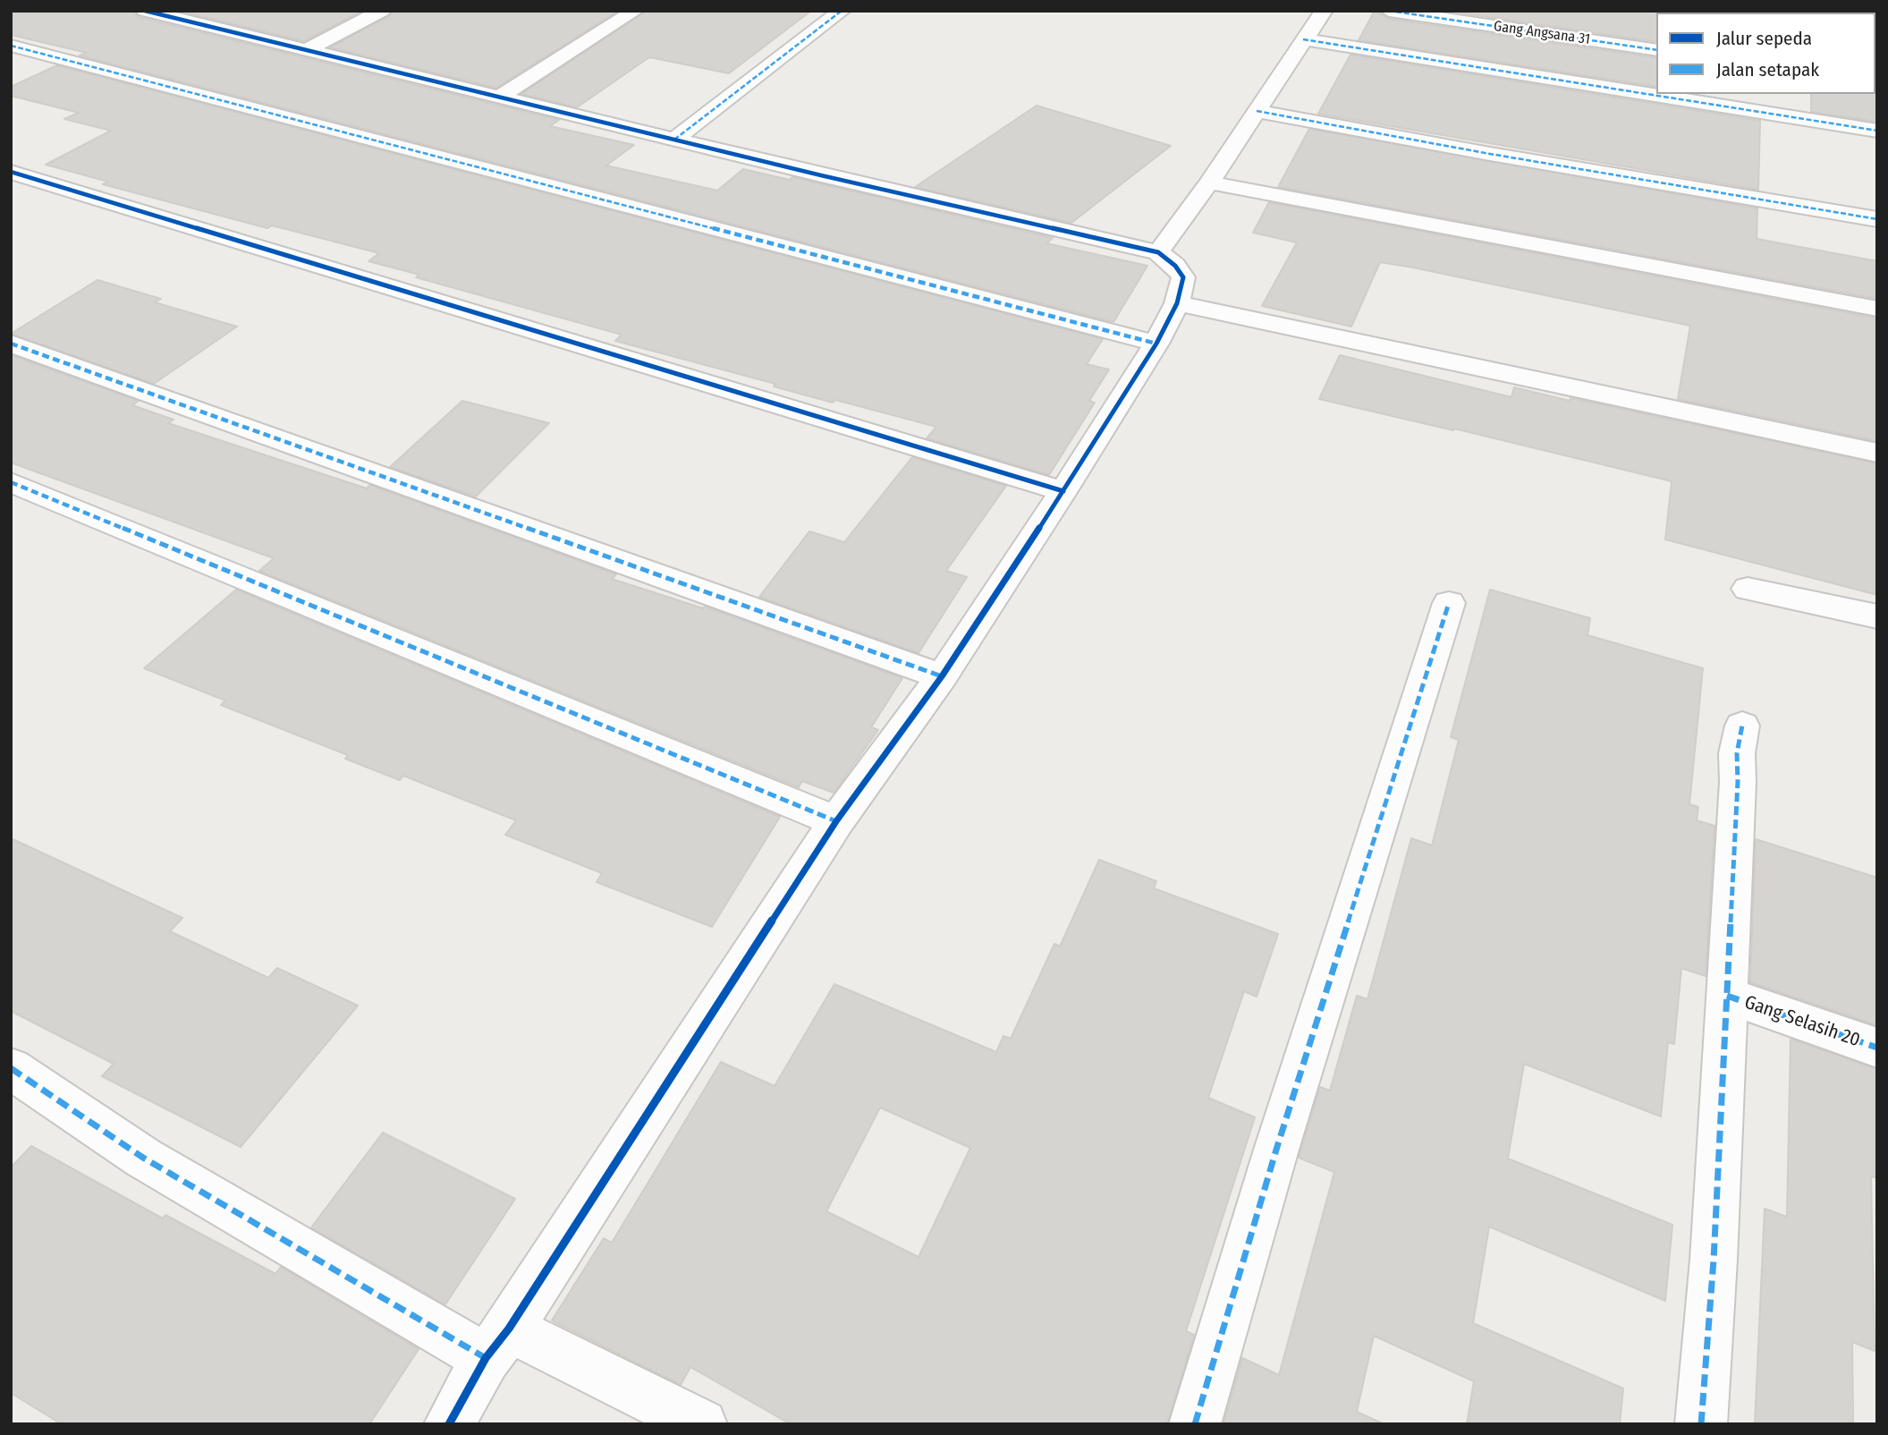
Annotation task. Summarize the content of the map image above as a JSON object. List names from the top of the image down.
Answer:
{
  "streets": {
    "street": ["Gang Angsana 31", "Gang Selasih 20"]
  },
  "legend": ["Jalur sepeda", "Jalan setapak"]
}
